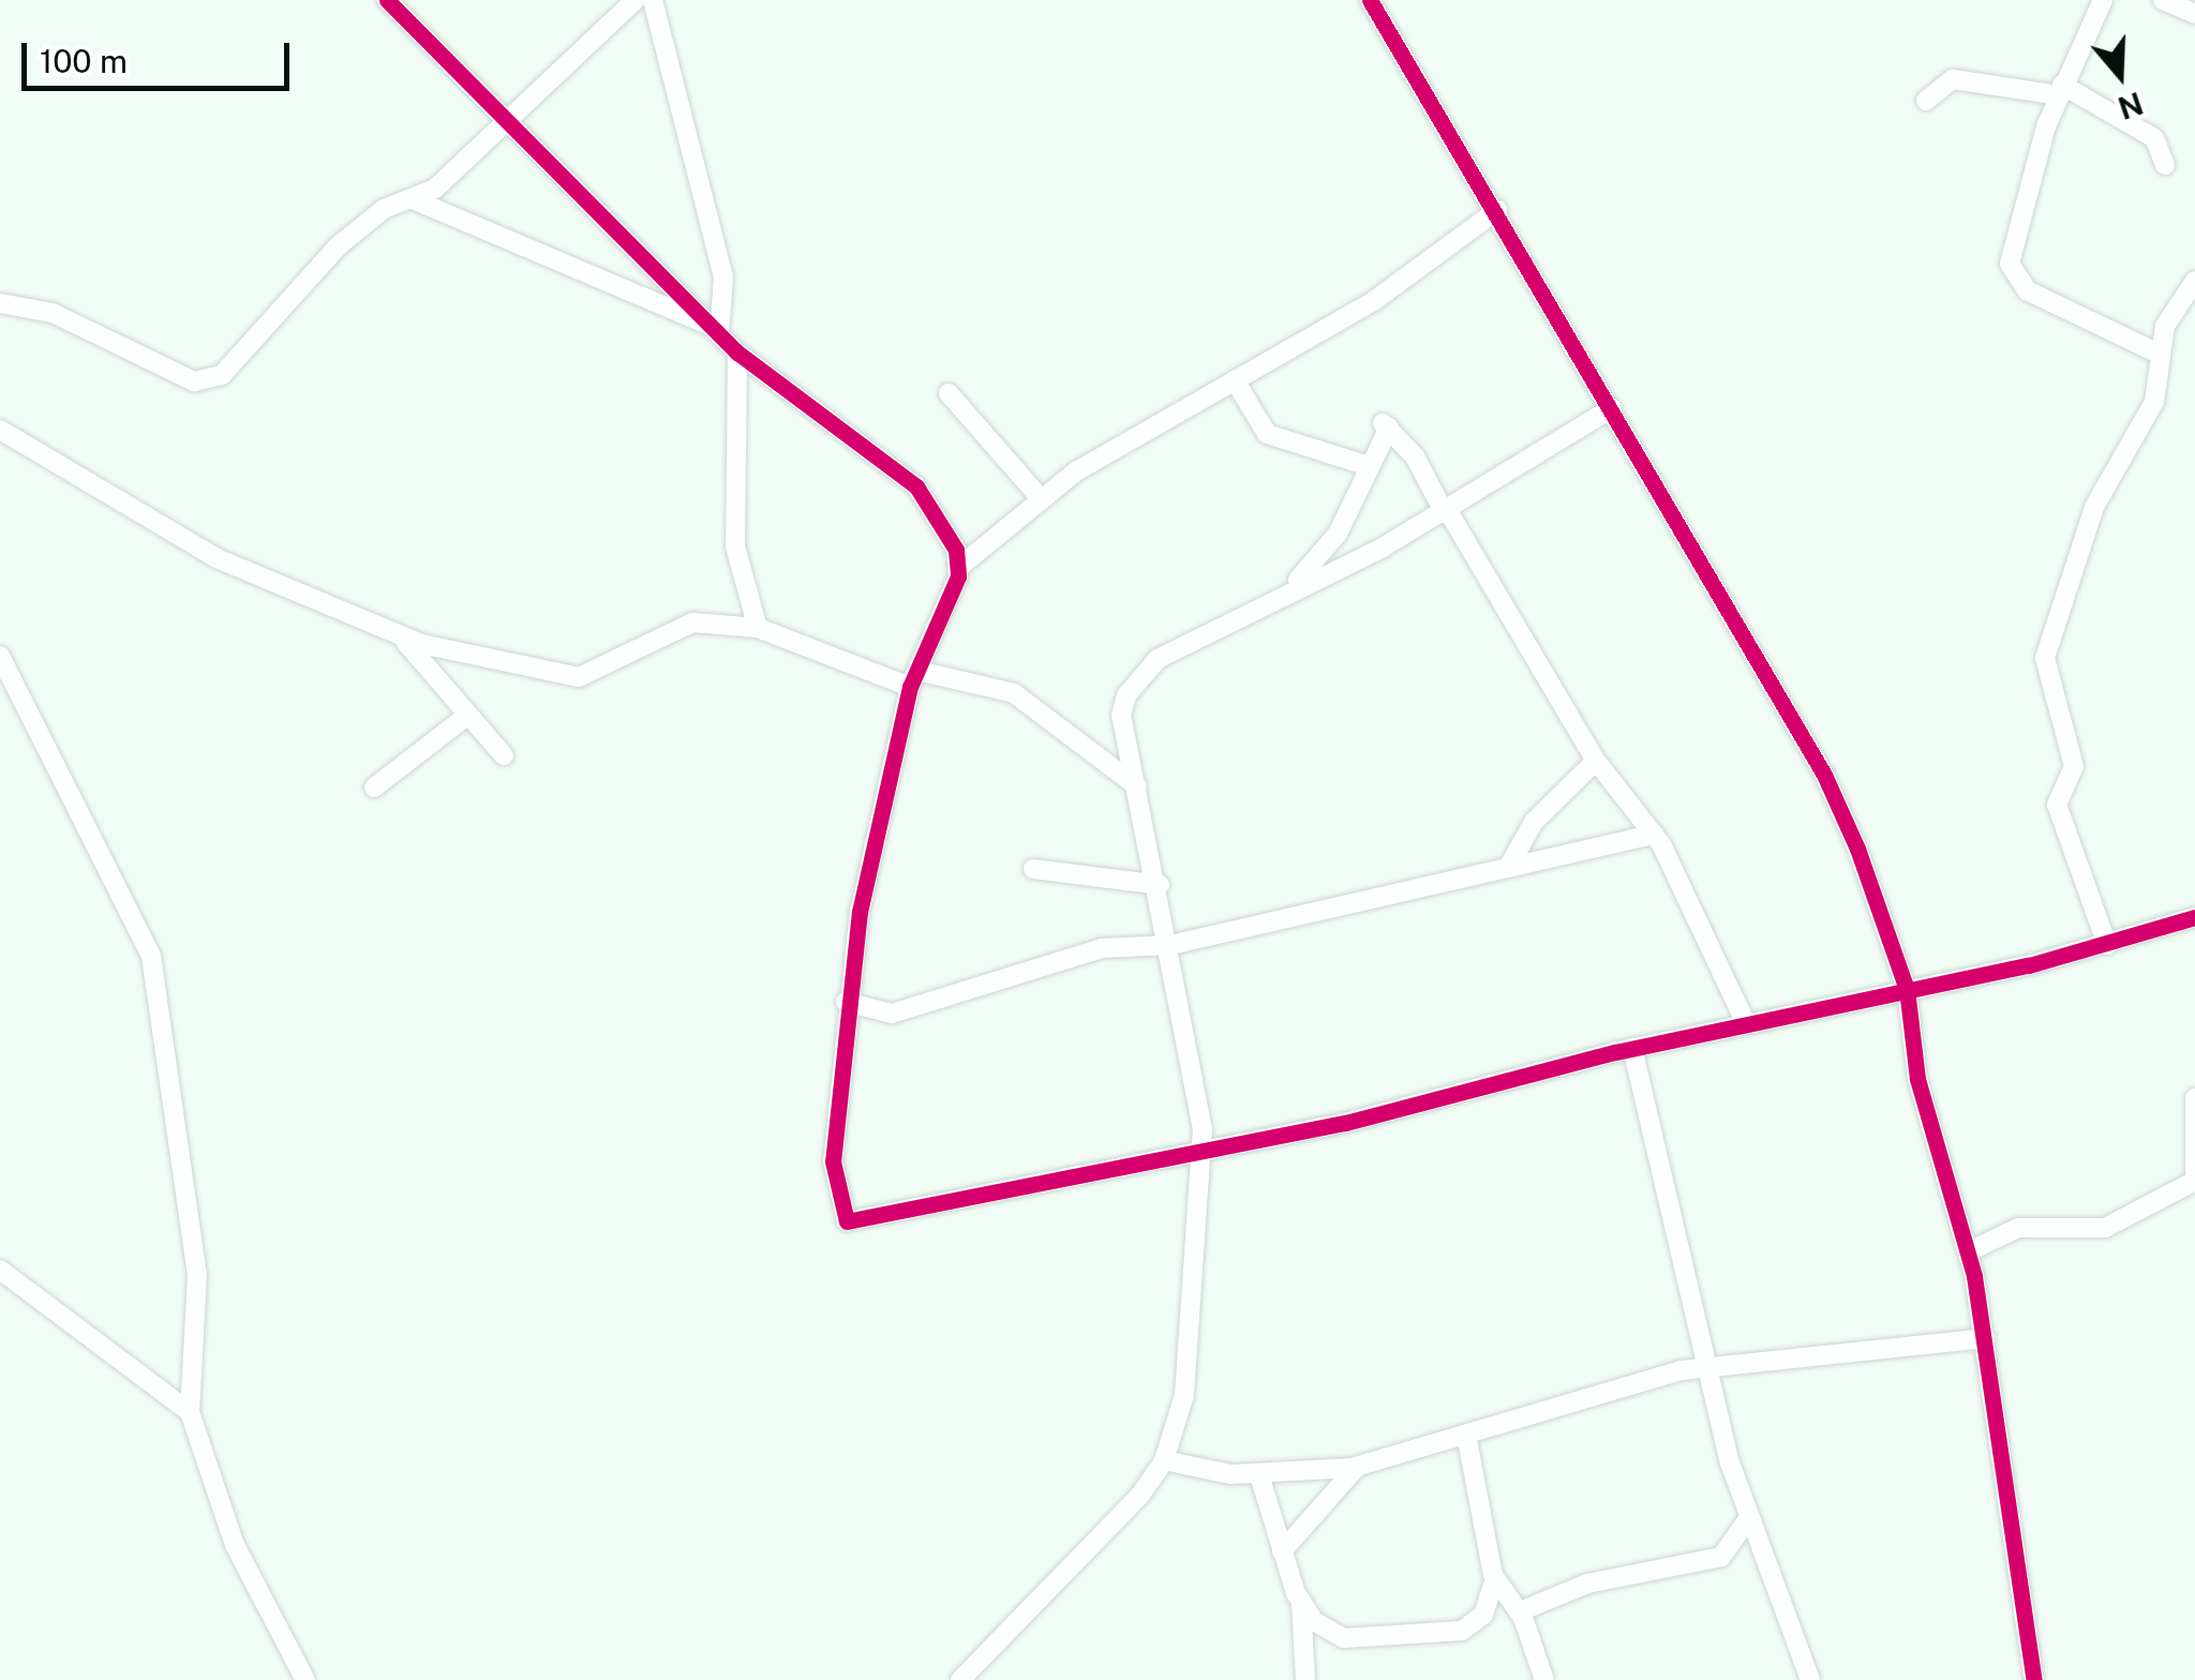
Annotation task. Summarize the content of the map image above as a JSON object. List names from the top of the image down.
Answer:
{
  "scale_bar": "100 m",
  "north": "bottom"
}
